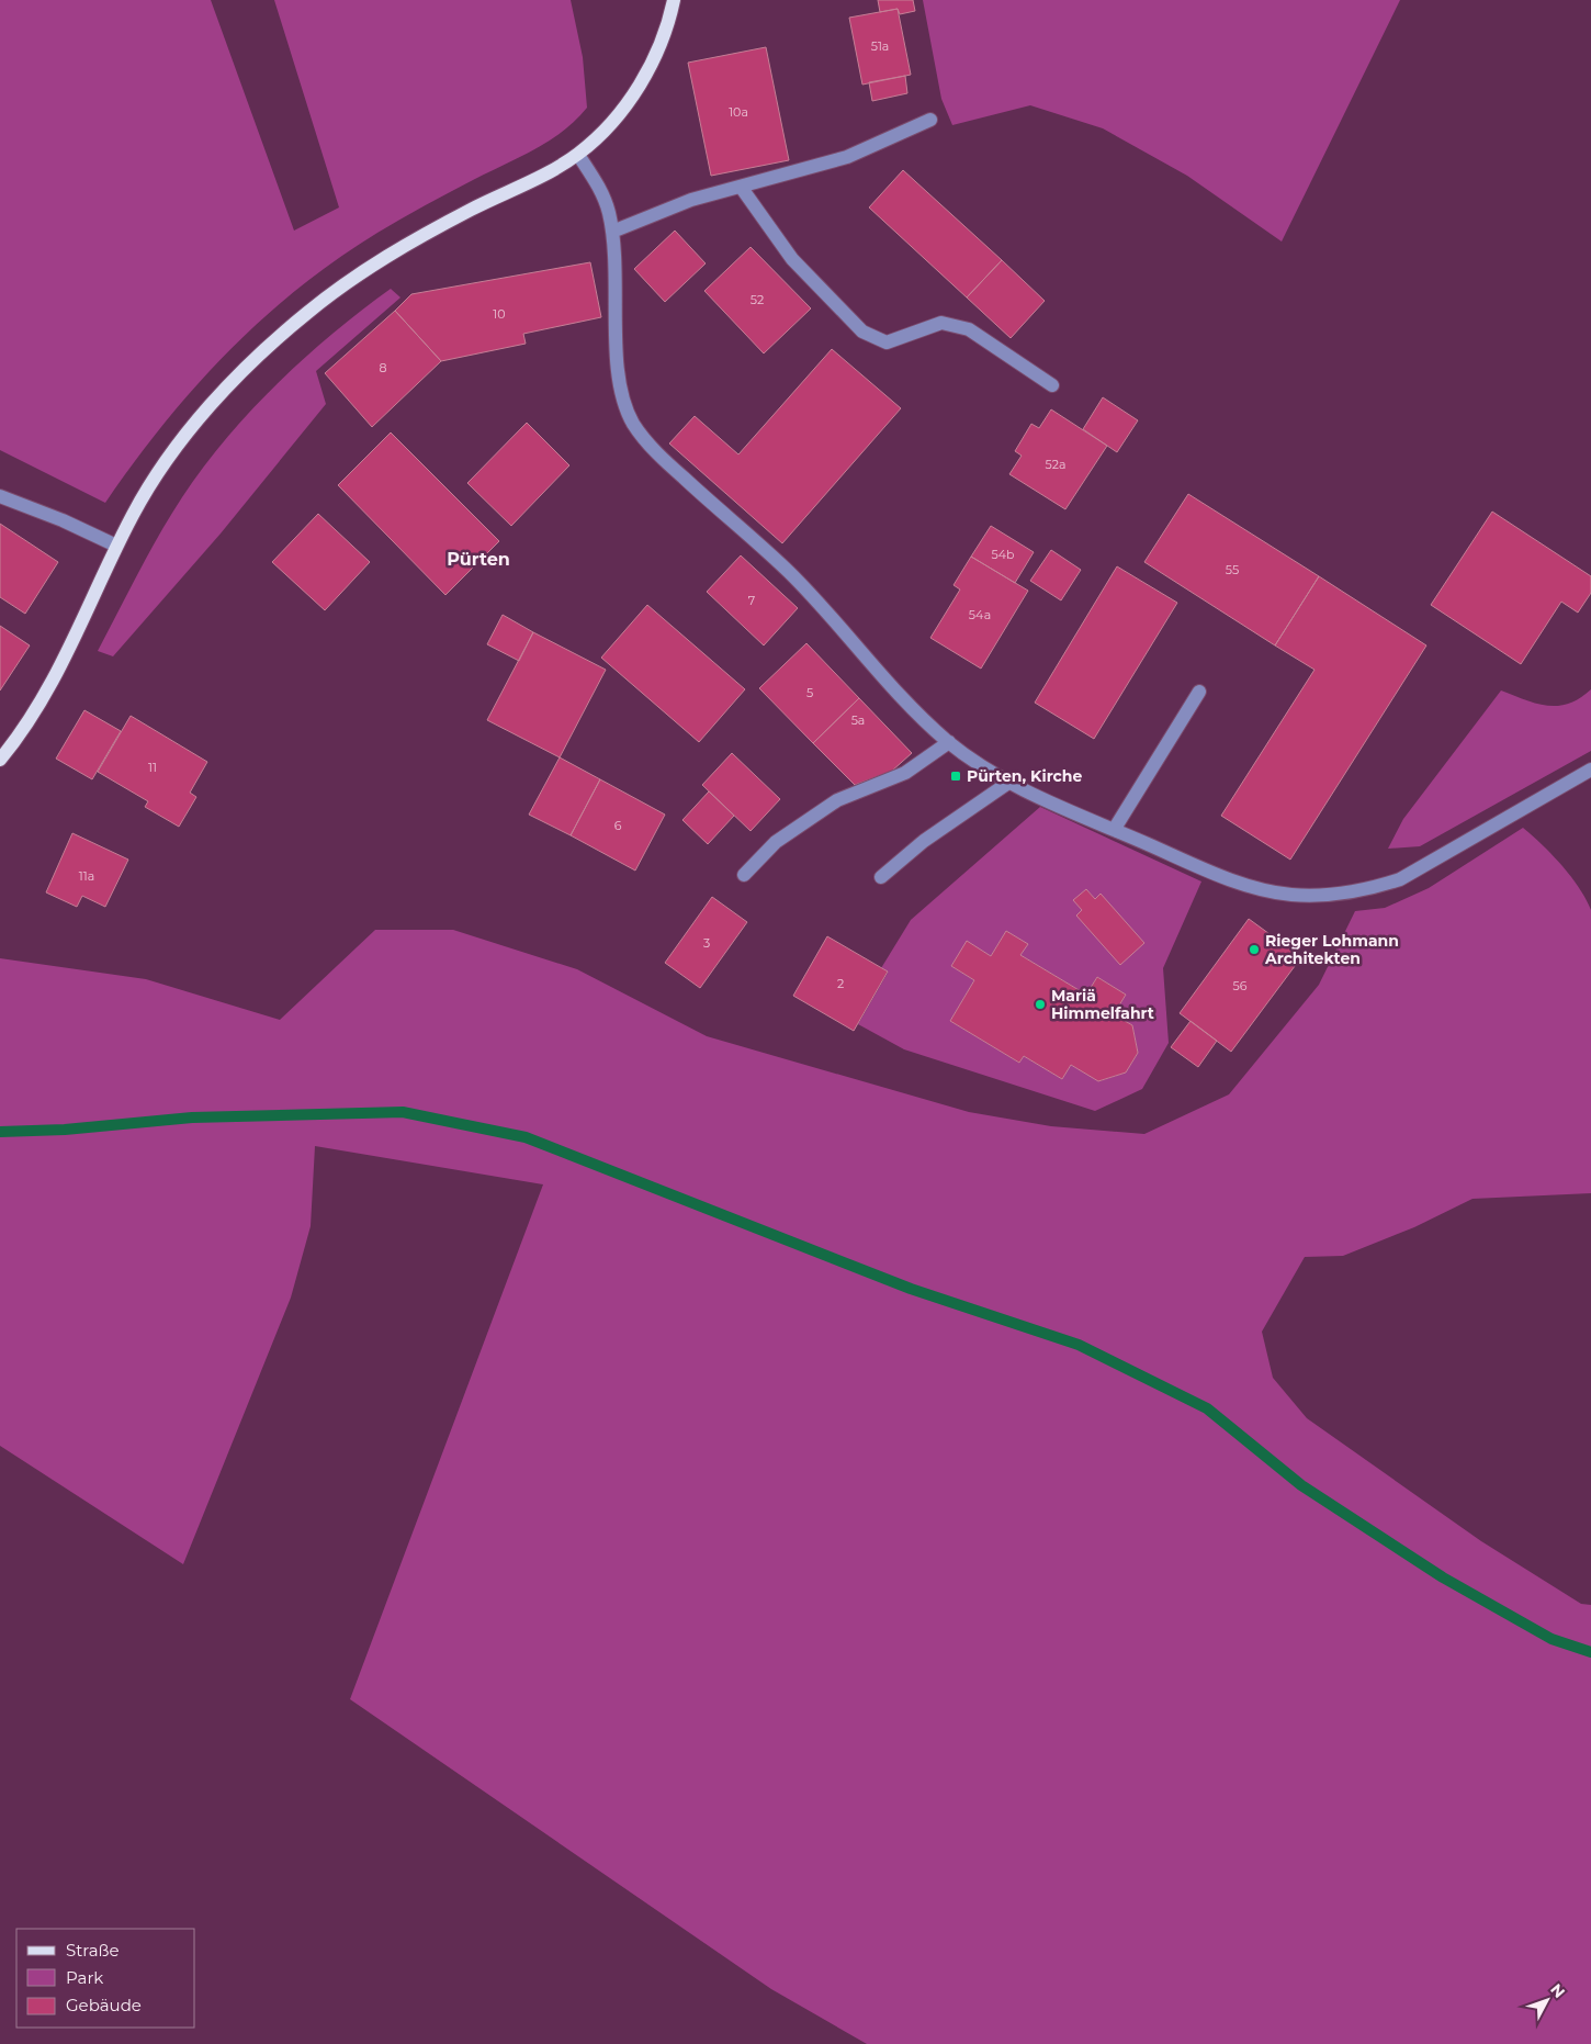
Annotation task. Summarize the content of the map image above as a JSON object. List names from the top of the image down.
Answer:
{
  "districts": ["Pürten"],
  "places": {
    "transit": ["Pürten, Kirche"],
    "other": ["Rieger Lohmann Architekten", "Mariä Himmelfahrt"]
  },
  "house_numbers": [
    "51a",
    "10a",
    "52",
    "10",
    "8",
    "52a",
    "54b",
    "55",
    "7",
    "54a",
    "5",
    "5a",
    "11",
    "6",
    "11a",
    "3",
    "2",
    "56"
  ],
  "legend": ["Straße", "Park", "Gebäude"],
  "north": "top right"
}
